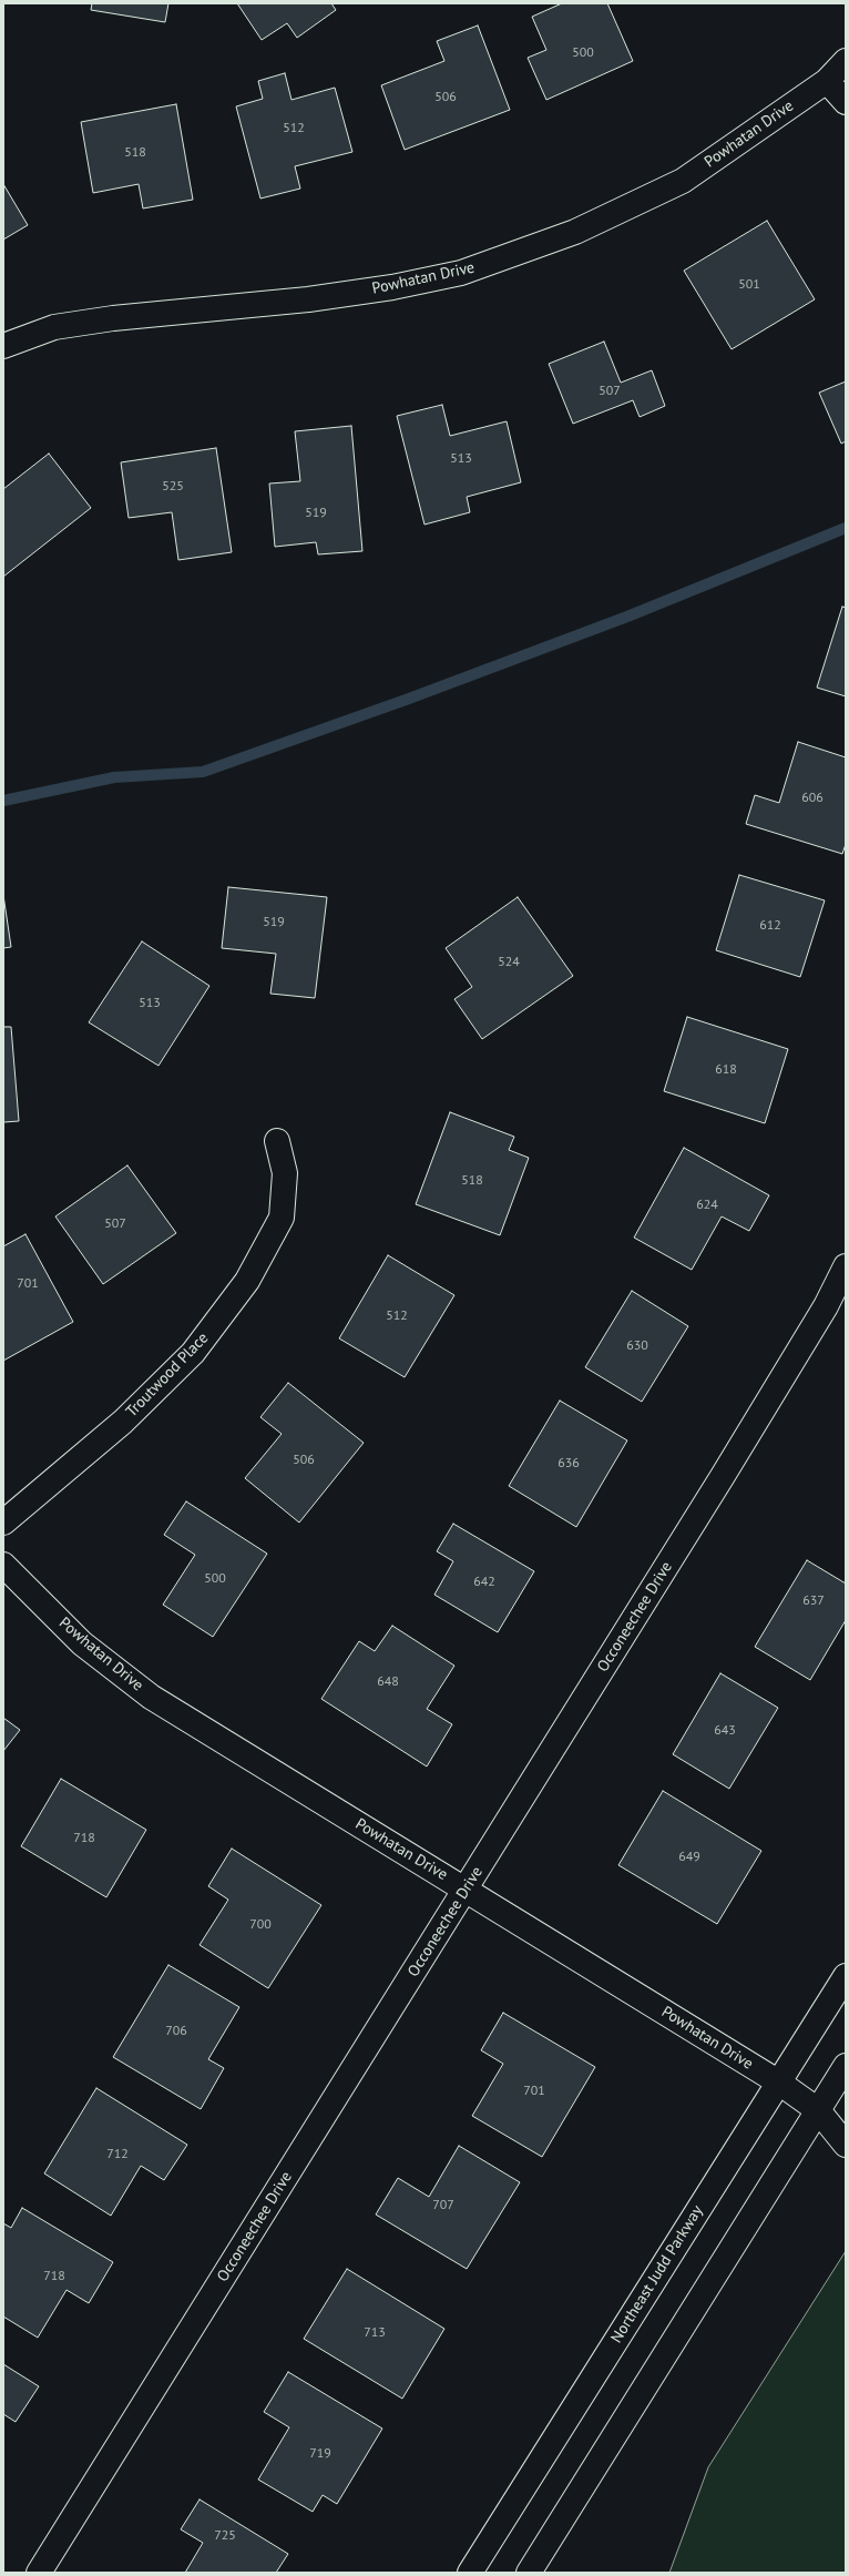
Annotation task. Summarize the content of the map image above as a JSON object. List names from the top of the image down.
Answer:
{
  "streets": {
    "main road": [
      "Powhatan Drive",
      "Troutwood Place",
      "Occoneechee Drive",
      "Northeast Judd Parkway"
    ]
  },
  "crossings": [
    ["Powhatan Drive", "Occoneechee Drive"],
    ["Powhatan Drive", "Northeast Judd Parkway"]
  ],
  "house_numbers": [
    "500",
    "506",
    "512",
    "518",
    "501",
    "507",
    "513",
    "525",
    "519",
    "606",
    "519",
    "612",
    "524",
    "513",
    "618",
    "518",
    "624",
    "507",
    "701",
    "512",
    "630",
    "506",
    "636",
    "500",
    "642",
    "637",
    "648",
    "643",
    "718",
    "649",
    "700",
    "706",
    "701",
    "712",
    "707",
    "718",
    "713",
    "719",
    "725"
  ]
}
